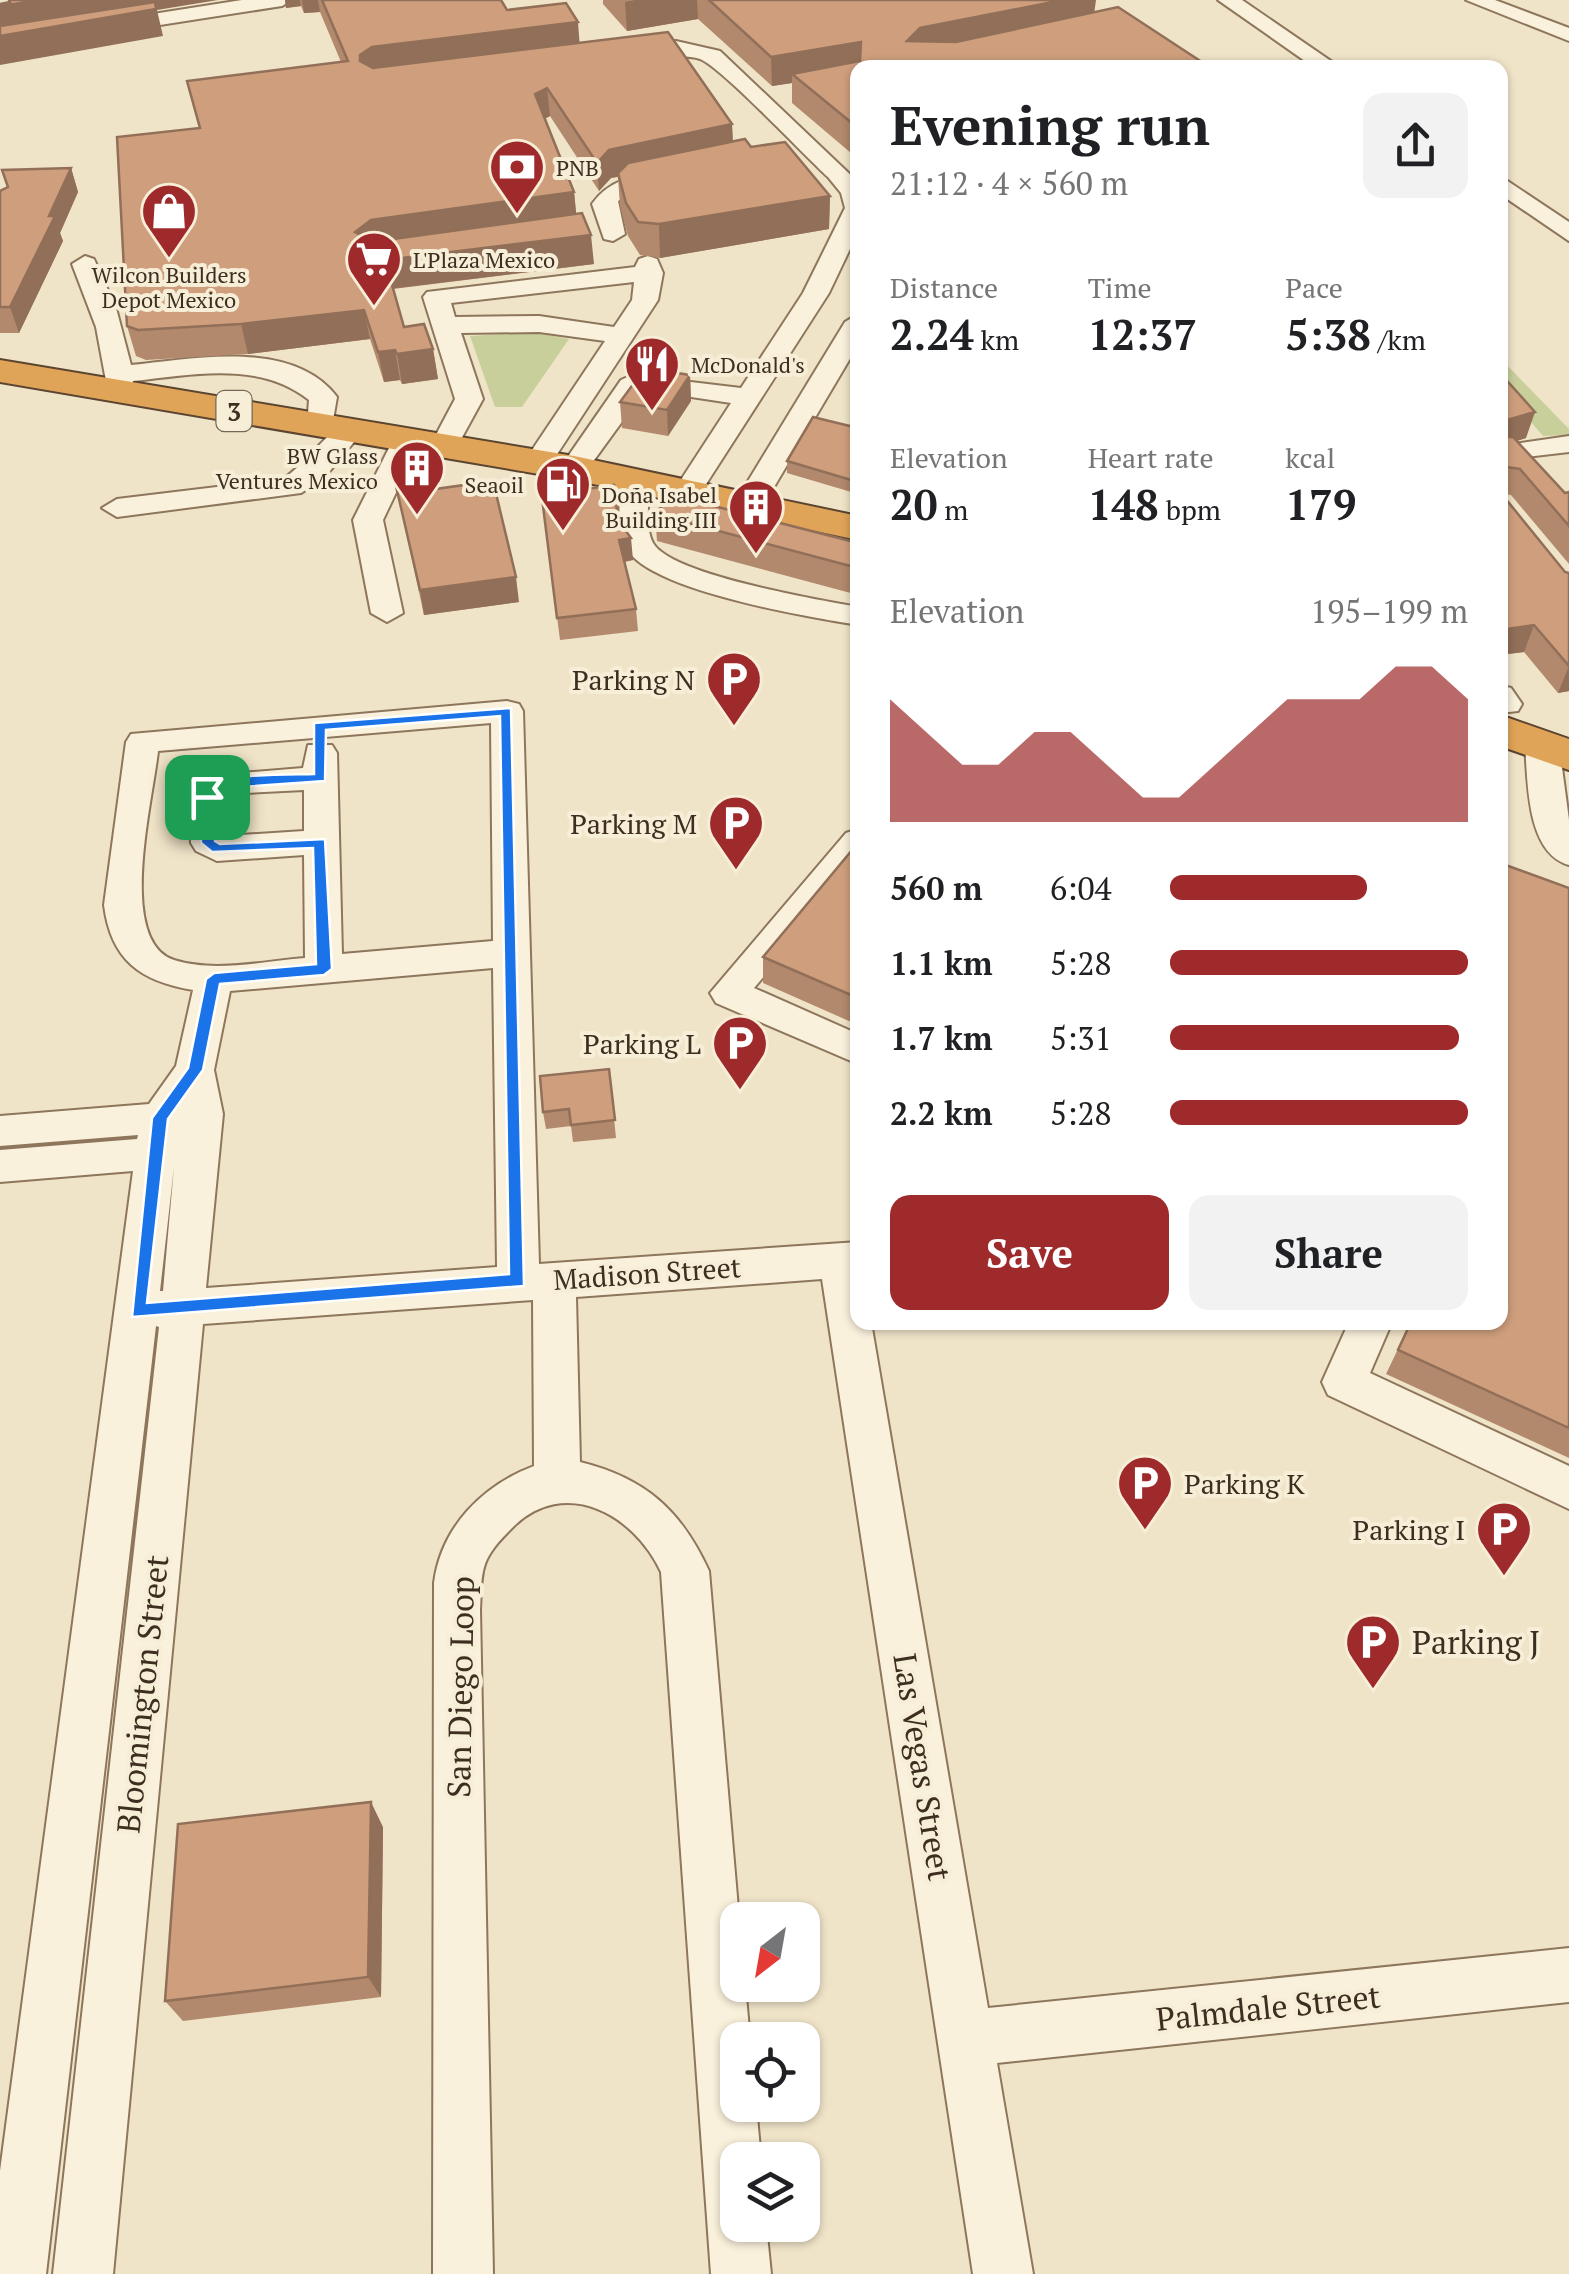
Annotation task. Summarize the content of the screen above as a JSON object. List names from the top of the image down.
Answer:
{
  "streets": {
    "highway": ["3"],
    "street": [
      "Madison Street",
      "San Diego Loop",
      "Bloomington Street",
      "Las Vegas Street",
      "Palmdale Street"
    ]
  },
  "crossings": [
    ["Madison Street", "Bloomington Street"],
    ["Las Vegas Street", "Palmdale Street"]
  ],
  "places": {
    "bank": ["PNB"],
    "shop": ["Wilcon Builders Depot Mexico"],
    "supermarket": ["L'Plaza Mexico"],
    "restaurant": ["McDonald's"],
    "building": ["BW Glass Ventures Mexico", "Doña Isabel Building III"],
    "fuel station": ["Seaoil"],
    "parking": [
      "Parking N",
      "Parking M",
      "Parking L",
      "Parking K",
      "Parking I",
      "Parking J"
    ]
  },
  "north": "bottom left",
  "page": {
    "heading": ["Evening run", "21:12 · 4 × 560 m"],
    "stats": [
      ["Distance", "2.24 km"],
      ["Time", "12:37"],
      ["Pace", "5:38 /km"],
      ["Elevation", "20 m"],
      ["Heart rate", "148 bpm"],
      ["kcal", "179"]
    ],
    "chart": ["Elevation", "195–199 m"],
    "list": [
      {
        "name": "560 m",
        "note": "6:04"
      },
      {
        "name": "1.1 km",
        "note": "5:28"
      },
      {
        "name": "1.7 km",
        "note": "5:31"
      },
      {
        "name": "2.2 km",
        "note": "5:28"
      }
    ],
    "buttons": ["Save", "Share"]
  }
}
